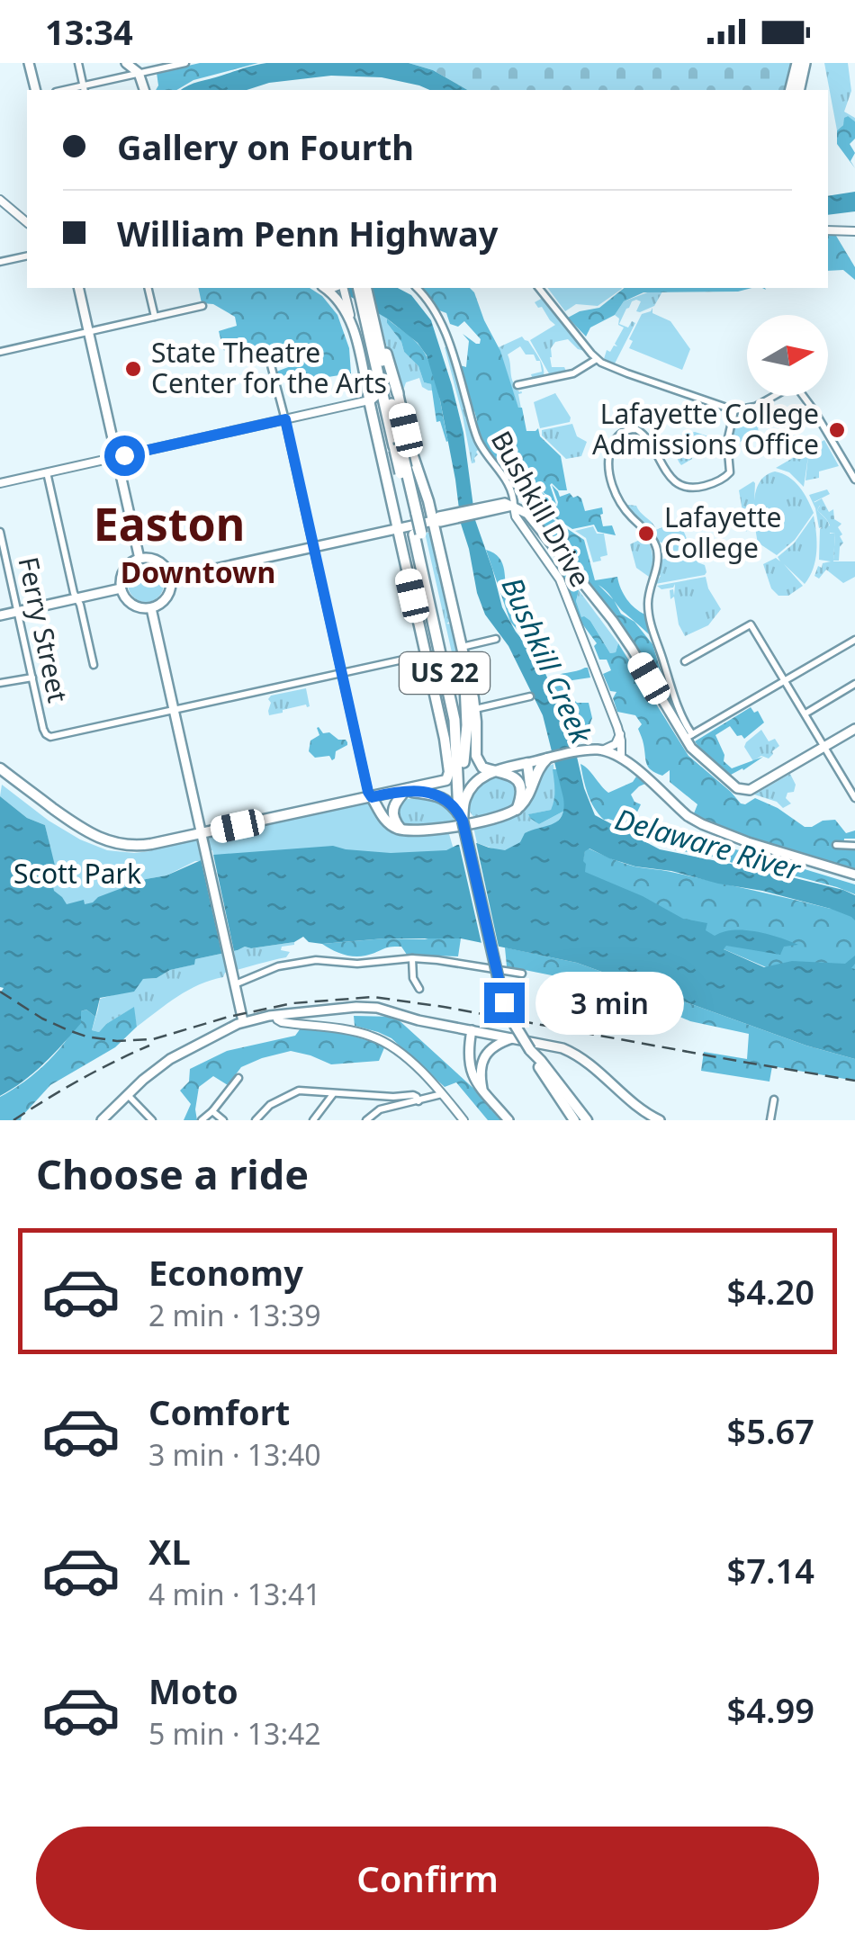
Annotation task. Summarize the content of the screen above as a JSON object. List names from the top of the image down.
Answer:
{
  "streets": {
    "highway": ["US 22"],
    "street": ["Bushkill Drive", "Ferry Street"]
  },
  "districts": ["Easton", "Downtown"],
  "water": ["Bushkill Creek", "Delaware River"],
  "parks": ["Scott Park"],
  "places": ["State Theatre Center for the Arts", "Lafayette College Admissions Office", "Lafayette College"],
  "north": "right",
  "page": {
    "status": "13:34",
    "banner": ["Gallery on Fourth", "William Penn Highway"],
    "bubble": "3 min",
    "heading": "Choose a ride",
    "list": [
      {
        "name": "Economy",
        "note": "2 min · 13:39",
        "value": "$4.20"
      },
      {
        "name": "Comfort",
        "note": "3 min · 13:40",
        "value": "$5.67"
      },
      {
        "name": "XL",
        "note": "4 min · 13:41",
        "value": "$7.14"
      },
      {
        "name": "Moto",
        "note": "5 min · 13:42",
        "value": "$4.99"
      }
    ],
    "buttons": "Confirm"
  }
}
